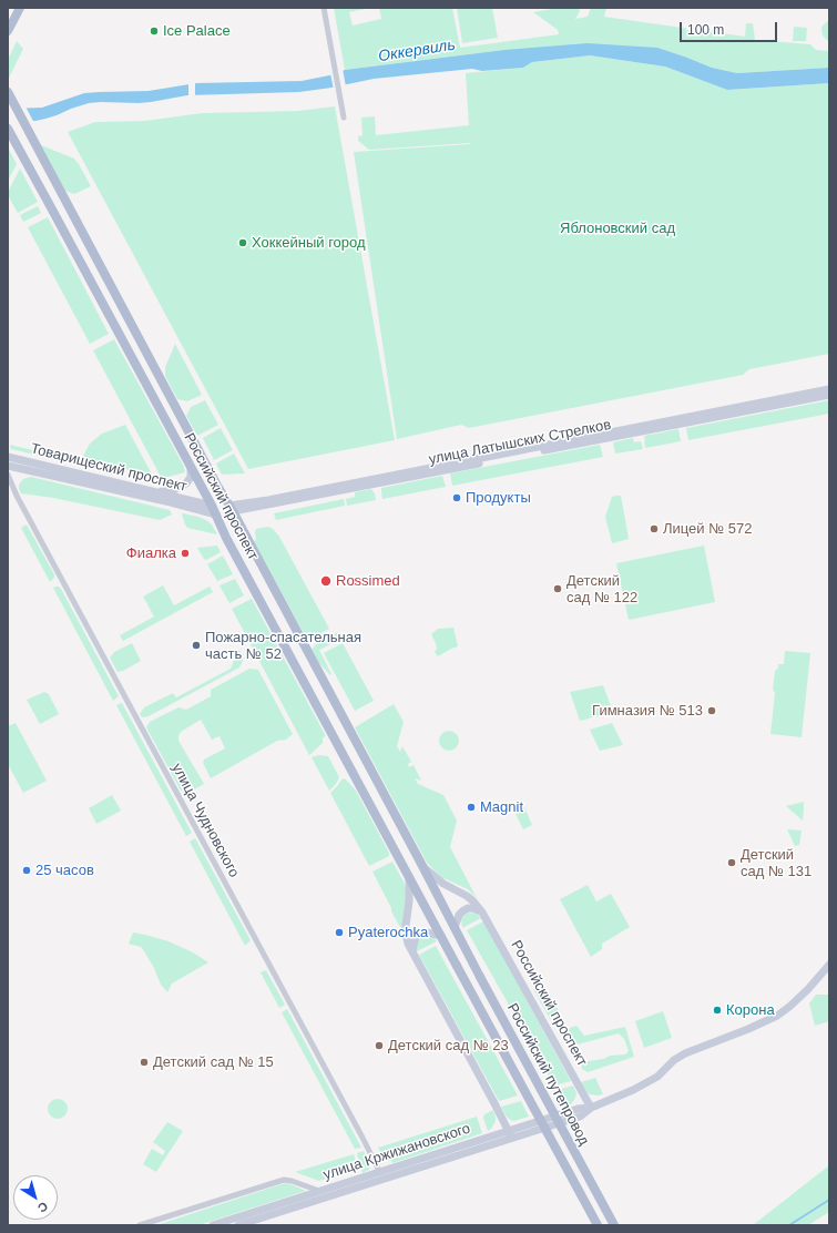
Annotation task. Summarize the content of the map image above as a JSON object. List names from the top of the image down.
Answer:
{
  "streets": {
    "main road": [
      "улица Латышских Стрелков",
      "Товарищеский проспект",
      "Российский проспект",
      "Российский путепровод"
    ],
    "street": ["улица Чудновского", "улица Кржижановского"]
  },
  "crossings": [
    ["улица Латышских Стрелков", "Товарищеский проспект"],
    ["улица Латышских Стрелков", "Российский проспект"],
    ["Товарищеский проспект", "Российский проспект"],
    ["Российский проспект", "Российский путепровод"],
    ["Российский проспект", "улица Кржижановского"],
    ["улица Чудновского", "улица Кржижановского"]
  ],
  "water": ["Оккервиль"],
  "parks": ["Яблоновский сад"],
  "places": [
    "Ice Palace",
    "Хоккейный город",
    "Продукты",
    "Лицей № 572",
    "Фиалка",
    "Rossimed",
    "Детский сад № 122",
    "Пожарно-спасательная часть № 52",
    "Гимназия № 513",
    "Magnit",
    "Детский сад № 131",
    "25 часов",
    "Pyaterochka",
    "Корона",
    "Детский сад № 23",
    "Детский сад № 15"
  ],
  "scale_bar": "100 m",
  "north": "bottom right"
}
